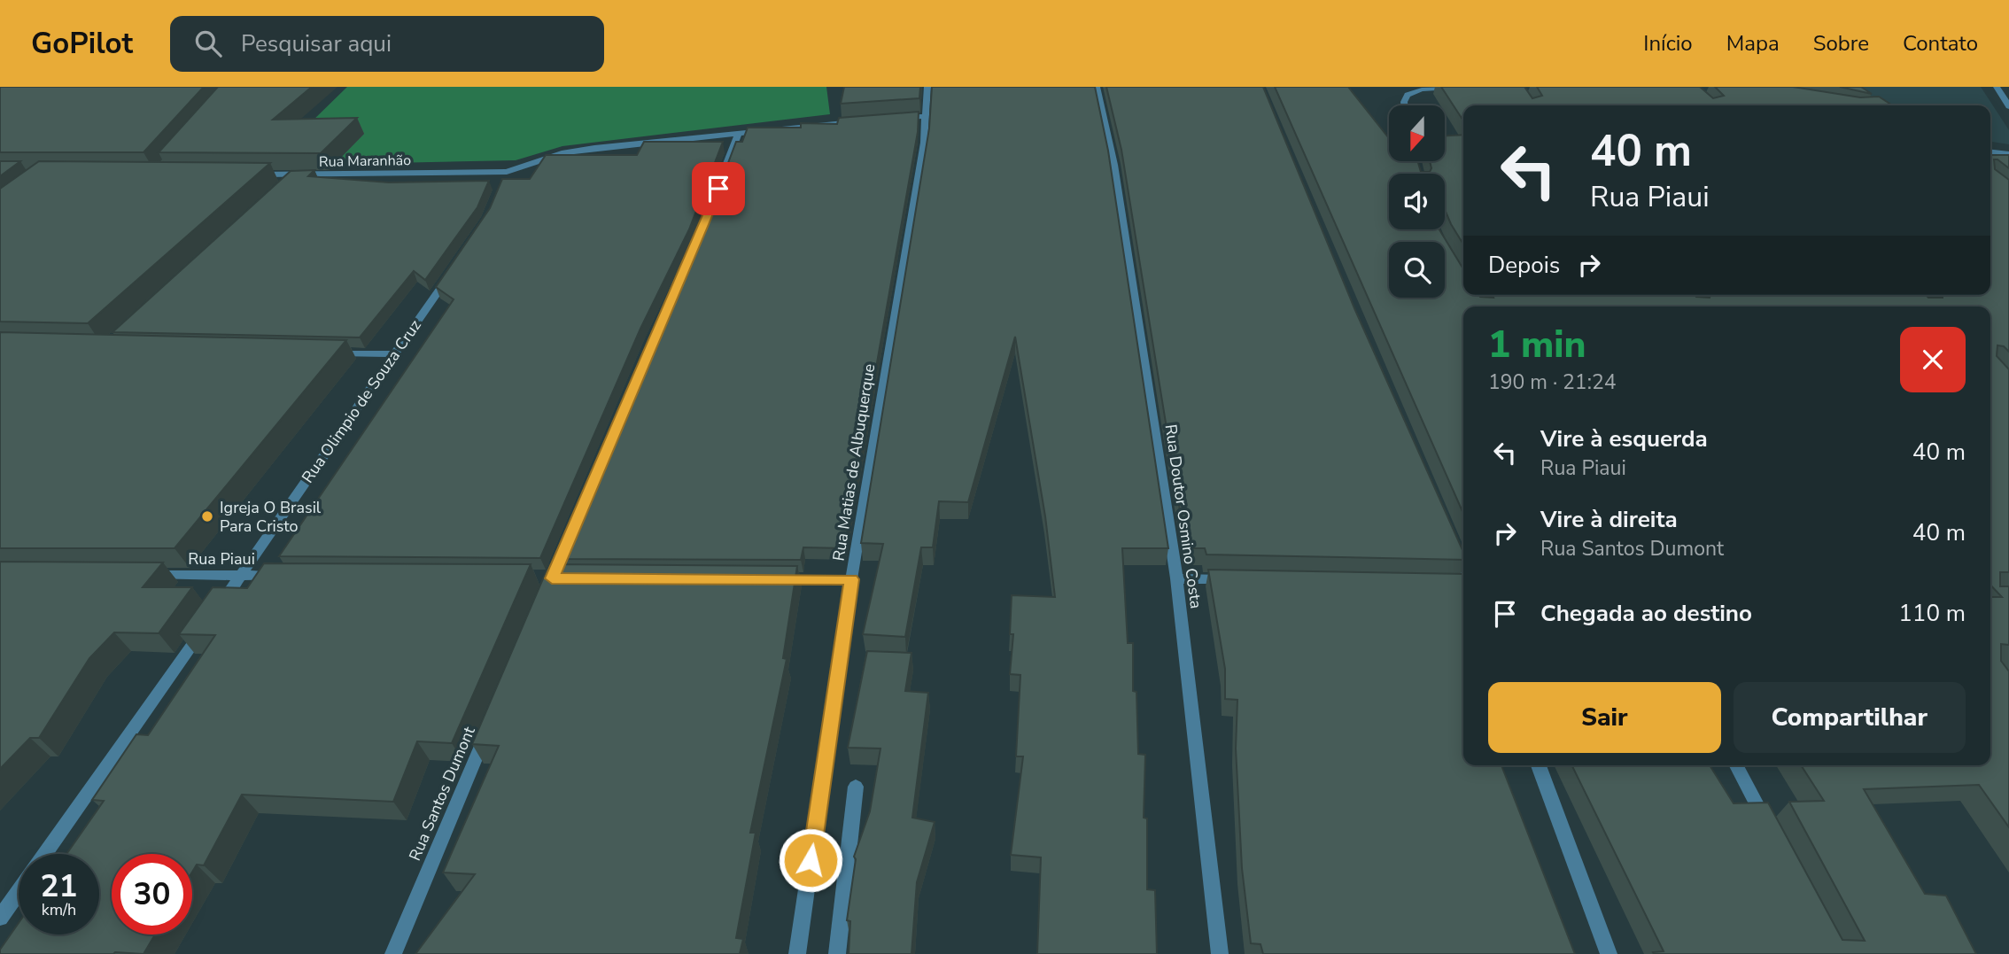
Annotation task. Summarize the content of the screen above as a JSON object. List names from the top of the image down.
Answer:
{
  "streets": {
    "street": [
      "Rua Maranhão",
      "Rua Olimpio de Souza Cruz",
      "Rua Matias de Albuquerque",
      "Rua Doutor Osmino Costa",
      "Rua Piaui",
      "Rua Santos Dumont"
    ]
  },
  "crossings": [
    ["Rua Olimpio de Souza Cruz", "Rua Piaui"]
  ],
  "places": ["Igreja O Brasil Para Cristo"],
  "north": "bottom",
  "page": {
    "header": "GoPilot",
    "search": "Pesquisar aqui",
    "nav": [
      "Início",
      "Mapa",
      "Sobre",
      "Contato"
    ],
    "turn": ["40 m", "Rua Piaui"],
    "then": "Depois",
    "heading": ["1 min", "190 m · 21:24"],
    "list": [
      {
        "name": "Vire à esquerda",
        "note": "Rua Piaui",
        "value": "40 m"
      },
      {
        "name": "Vire à direita",
        "note": "Rua Santos Dumont",
        "value": "40 m"
      },
      {
        "name": "Chegada ao destino",
        "value": "110 m"
      }
    ],
    "buttons": ["Sair", "Compartilhar"],
    "speed": "21 km/h",
    "limit": "30"
  }
}
